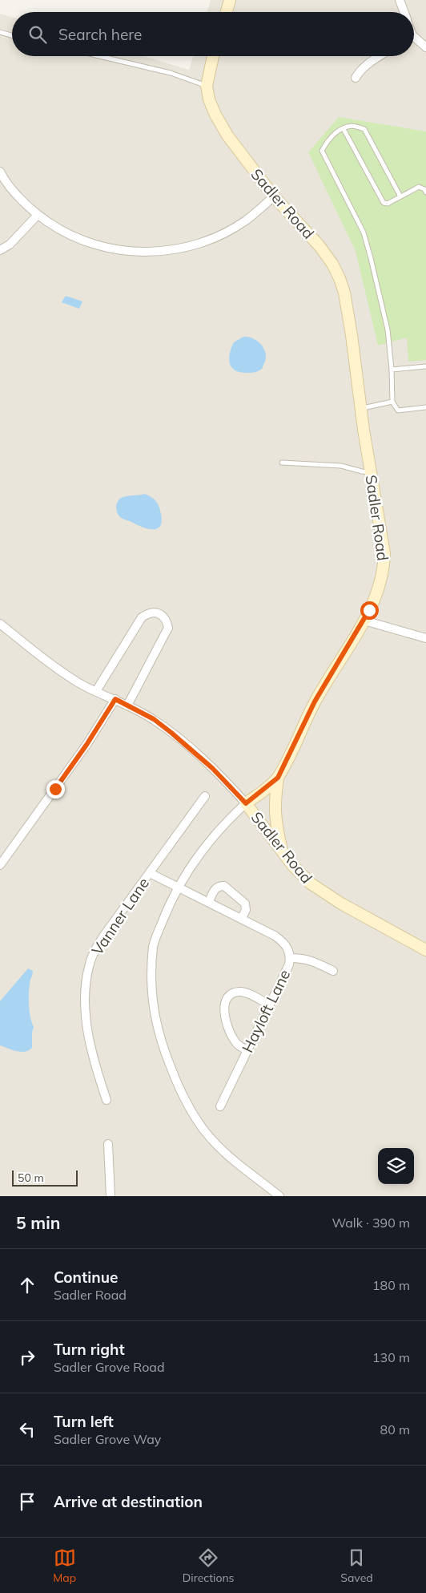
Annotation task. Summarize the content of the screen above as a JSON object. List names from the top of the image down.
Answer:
{
  "streets": {
    "street": ["Sadler Road", "Vanner Lane", "Hayloft Lane"]
  },
  "crossings": [
    ["Vanner Lane", "Hayloft Lane"]
  ],
  "scale_bar": "50 m",
  "page": {
    "search": "Search here",
    "scale": "50 m",
    "heading": ["5 min", "Walk · 390 m"],
    "list": [
      ["Continue", "Sadler Road", "180 m"],
      ["Turn right", "Sadler Grove Road", "130 m"],
      ["Turn left", "Sadler Grove Way", "80 m"],
      "Arrive at destination"
    ],
    "nav": ["Map", "Directions", "Saved"]
  }
}
